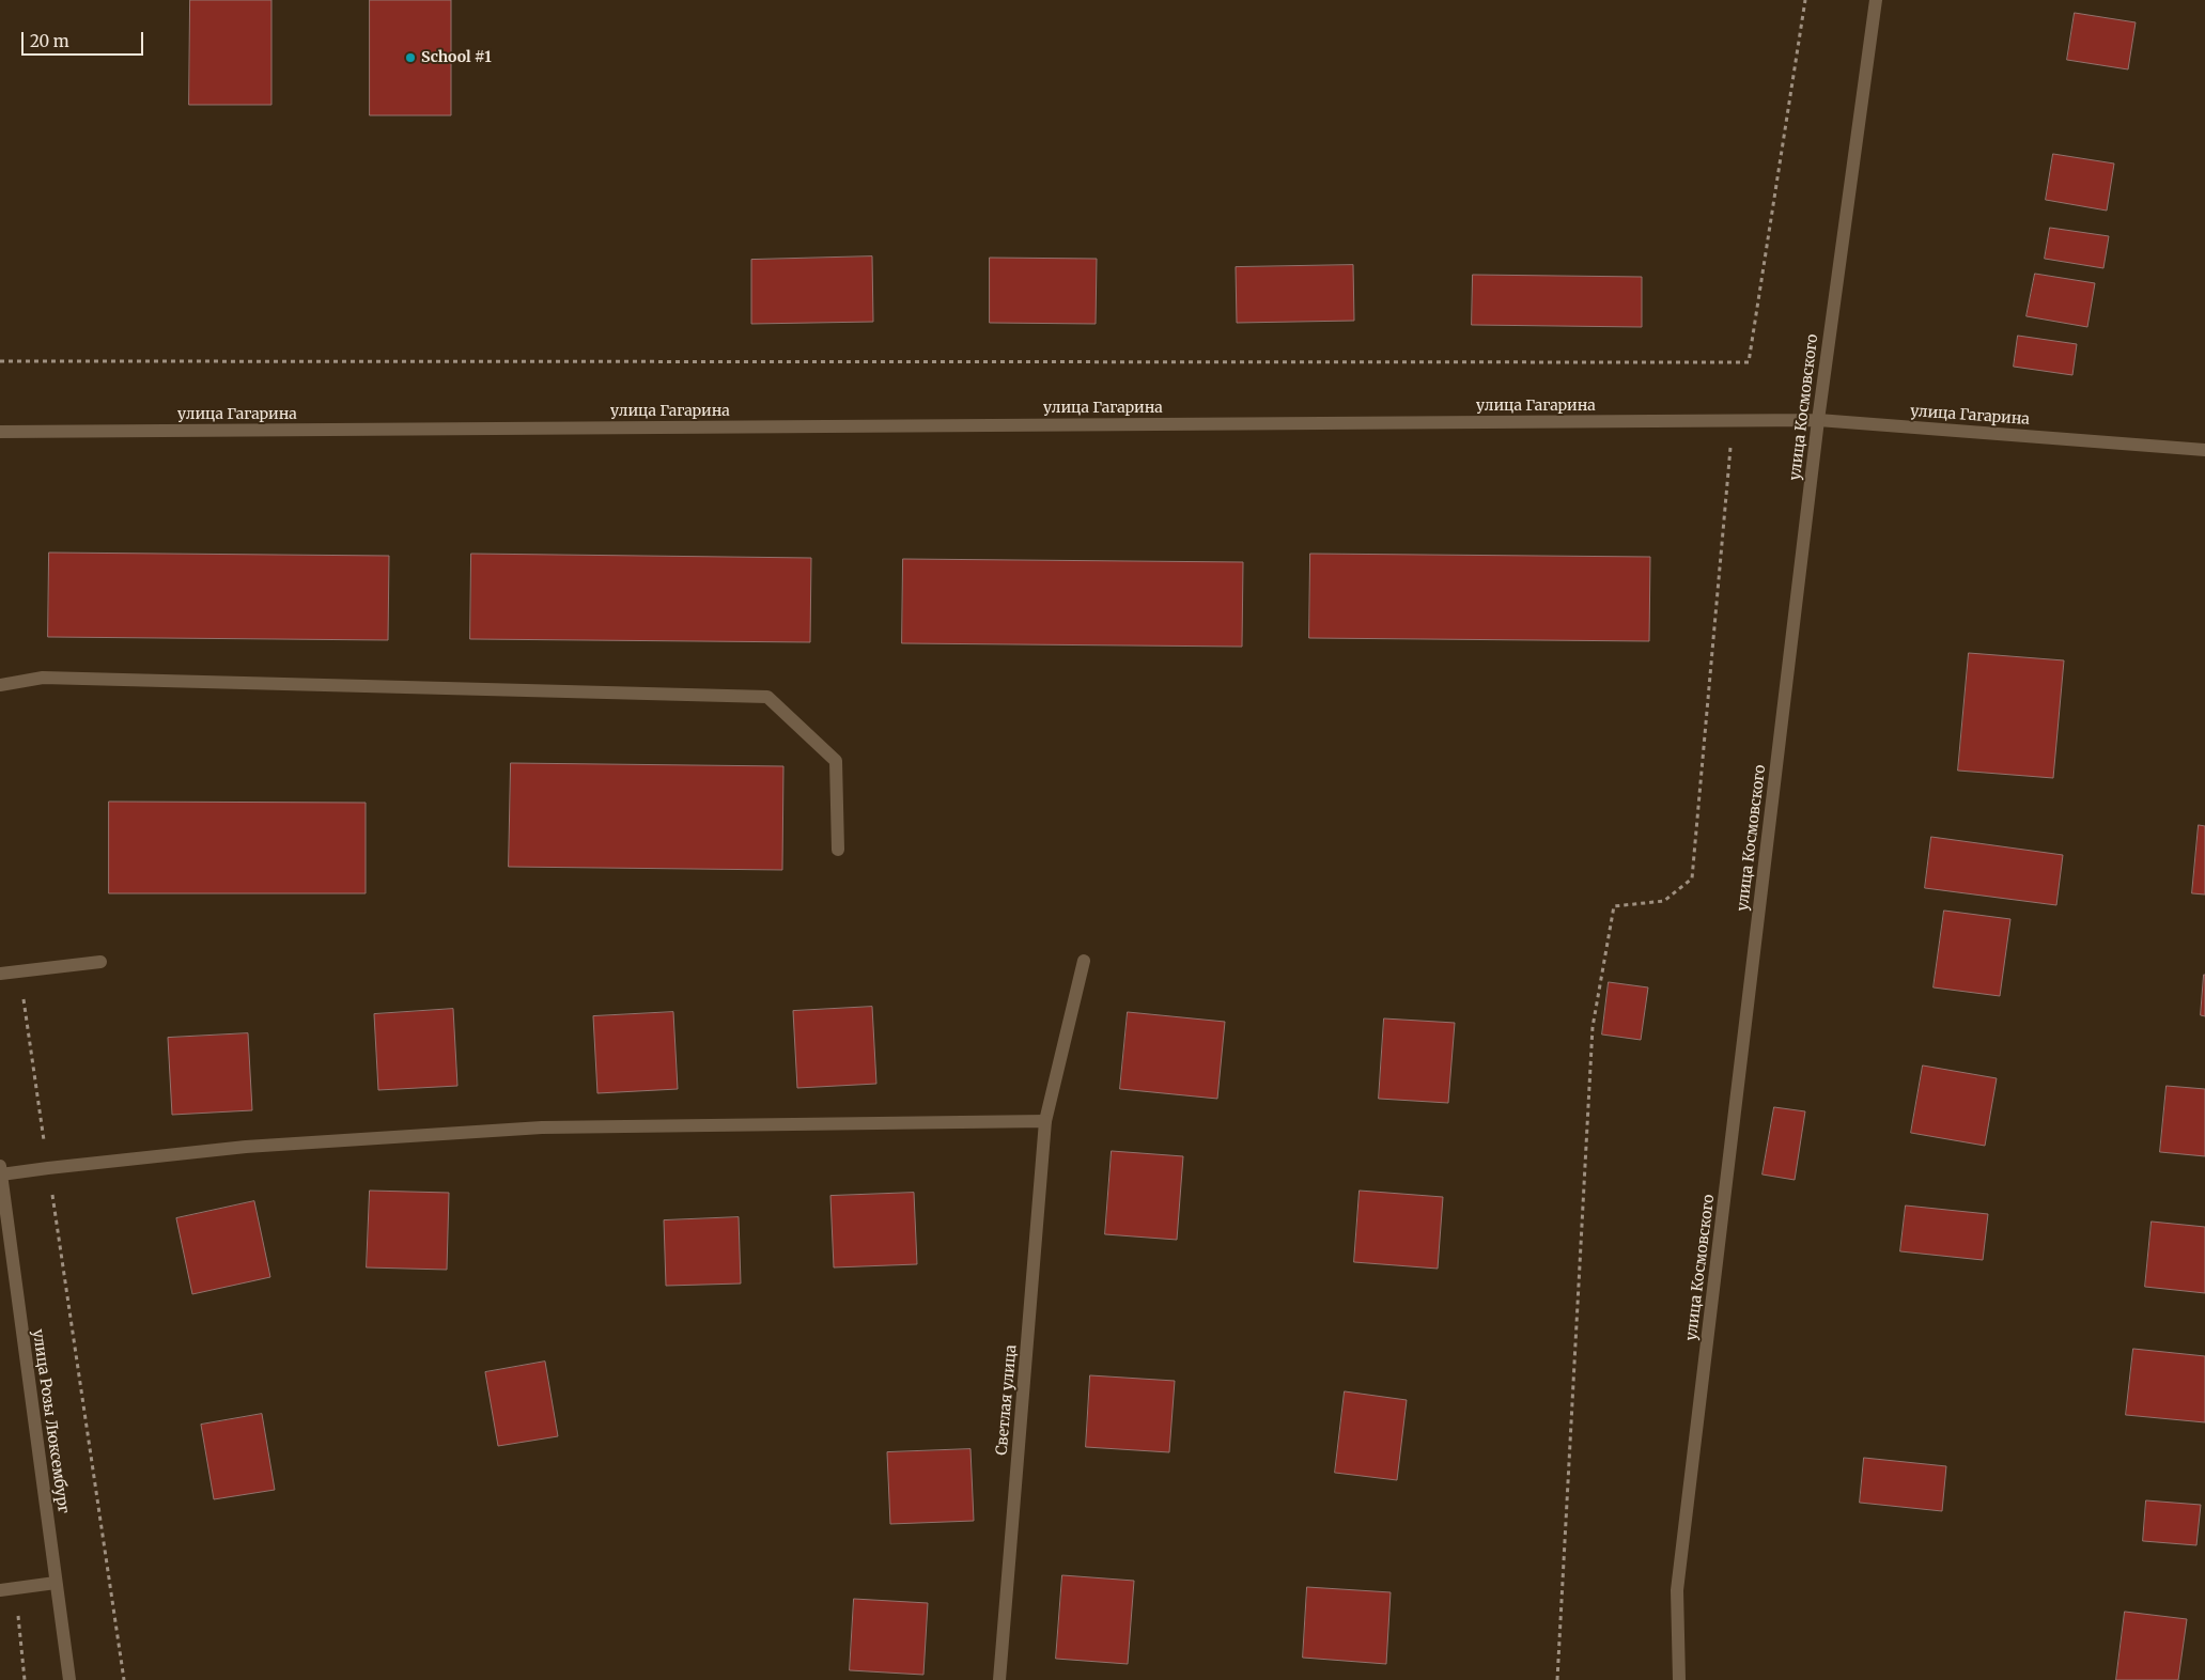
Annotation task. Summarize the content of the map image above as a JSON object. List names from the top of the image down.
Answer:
{
  "streets": {
    "street": [
      "улица Гагарина",
      "улица Космовского",
      "Светлая улица",
      "улица Розы Люксембург"
    ]
  },
  "crossings": [
    ["улица Гагарина", "улица Космовского"]
  ],
  "places": ["School #1"],
  "scale_bar": "20 m"
}
